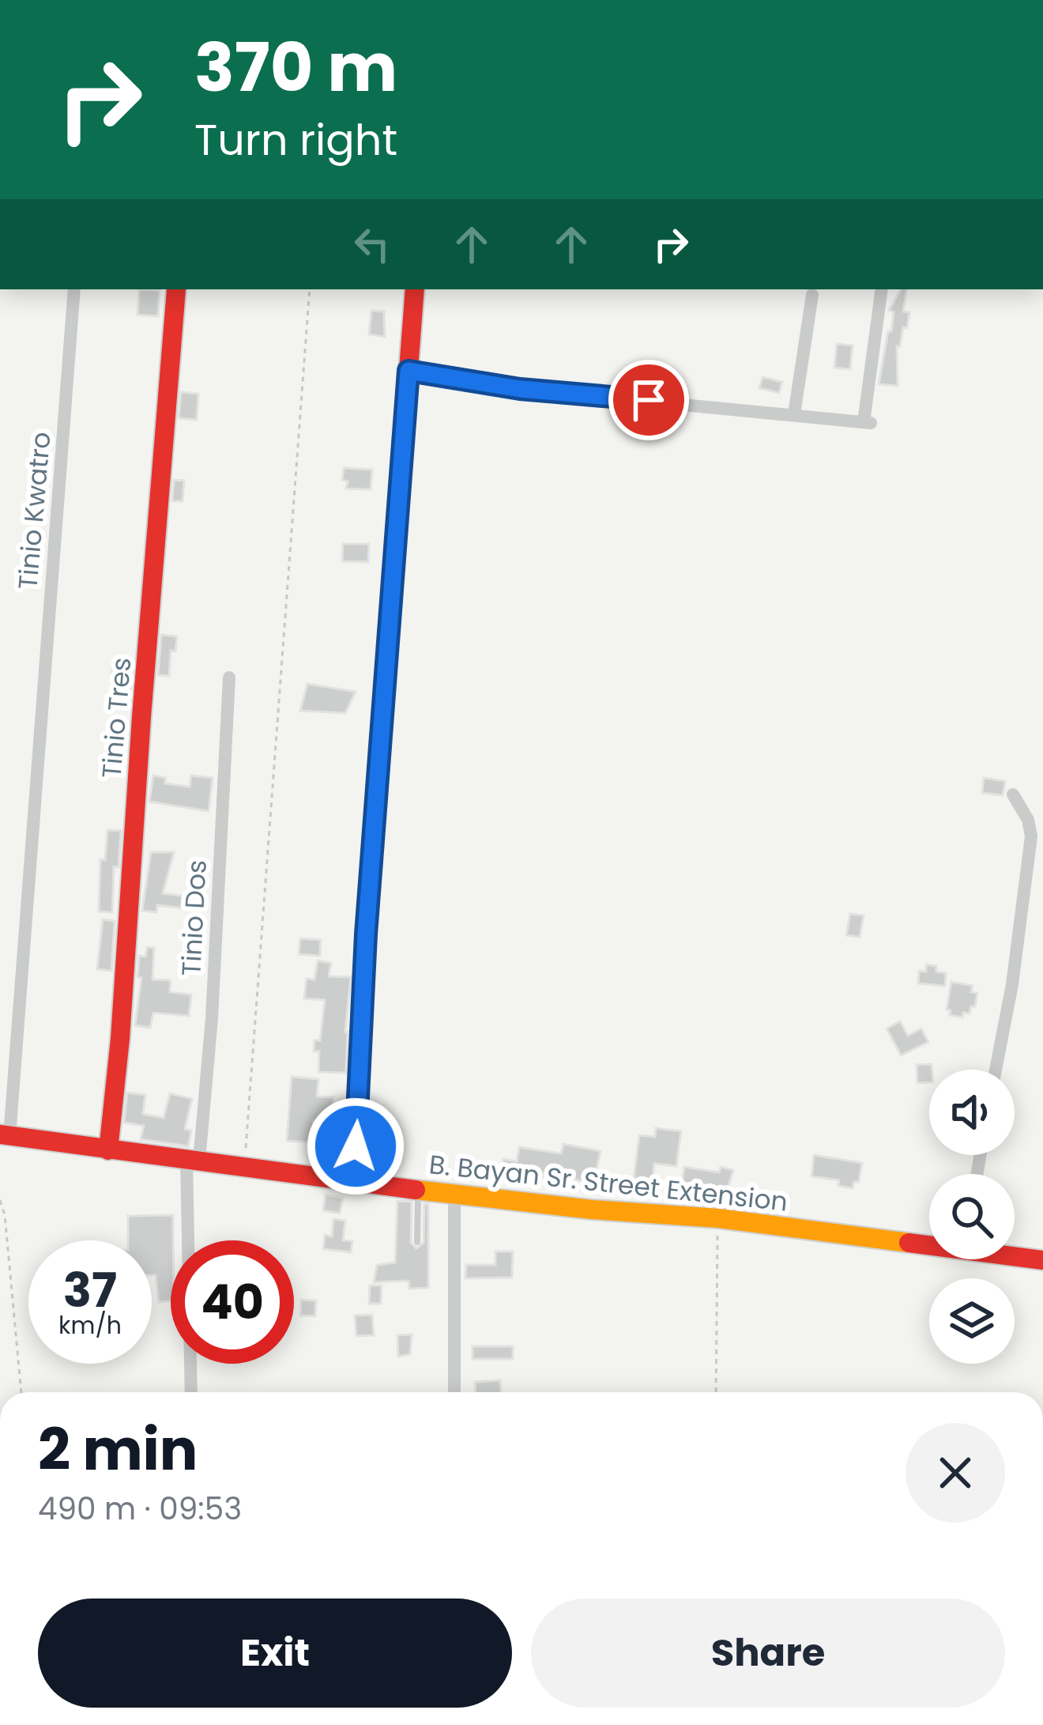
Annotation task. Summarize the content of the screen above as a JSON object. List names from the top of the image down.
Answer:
{
  "streets": {
    "street": [
      "Tinio Kwatro",
      "Tinio Tres",
      "Tinio Dos",
      "B. Bayan Sr. Street Extension"
    ]
  },
  "crossings": [
    ["Tinio Kwatro", "B. Bayan Sr. Street Extension"],
    ["Tinio Tres", "B. Bayan Sr. Street Extension"],
    ["Tinio Dos", "B. Bayan Sr. Street Extension"]
  ],
  "page": {
    "turn": ["370 m", "Turn right"],
    "speed": "37 km/h",
    "limit": "40",
    "heading": ["2 min", "490 m · 09:53"],
    "buttons": ["Exit", "Share"]
  }
}
